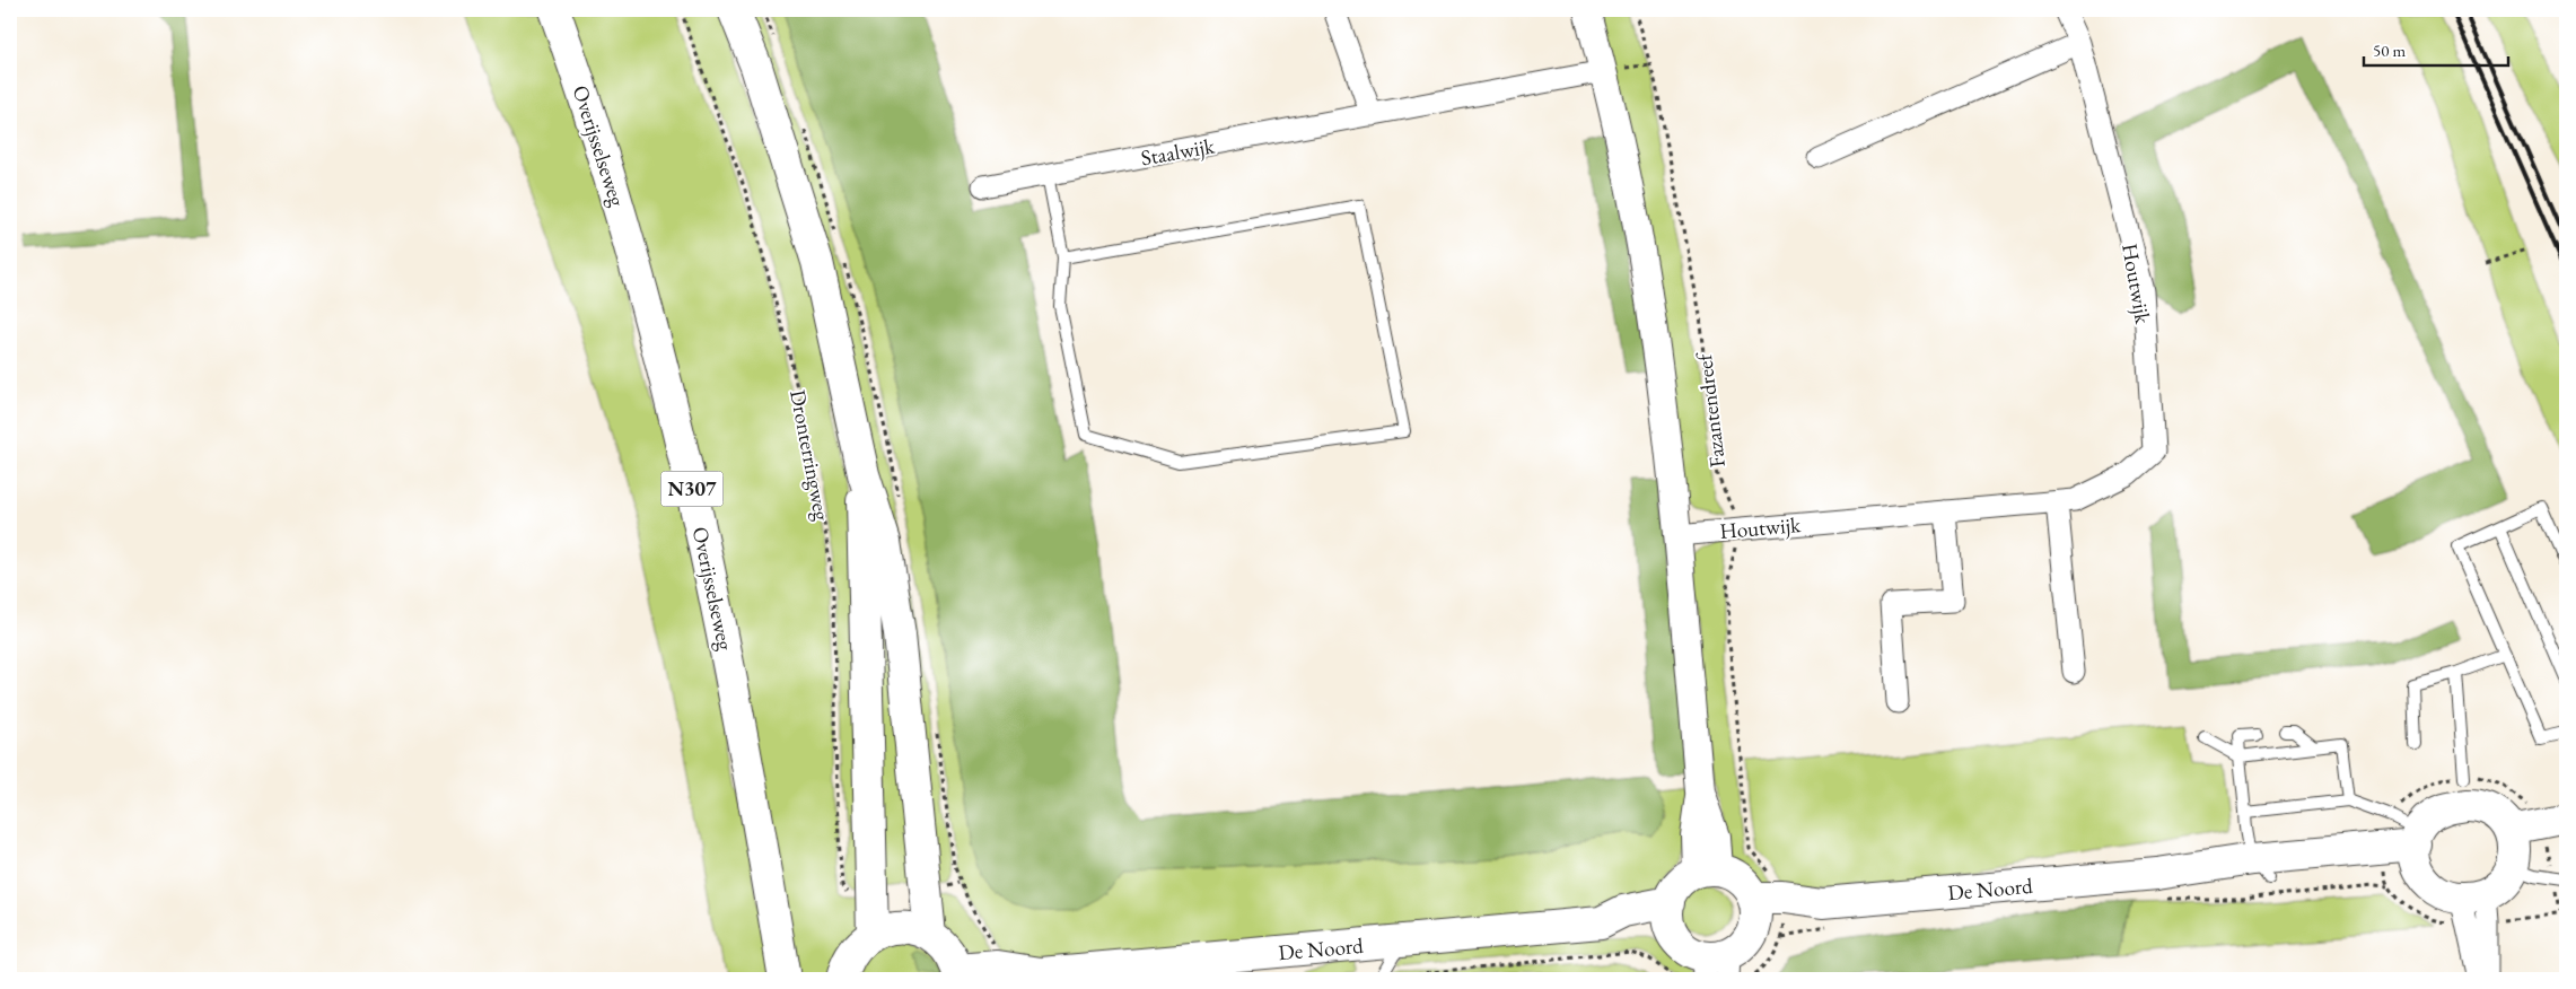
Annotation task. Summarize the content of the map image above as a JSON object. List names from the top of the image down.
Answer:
{
  "streets": {
    "main road": [
      "Overijsselseweg",
      "Dronterringweg",
      "N307",
      "De Noord"
    ],
    "street": ["Staalwijk", "Houtwijk"],
    "path": ["Fazantendreef"]
  },
  "crossings": [
    ["Houtwijk", "Fazantendreef"],
    ["Fazantendreef", "De Noord"]
  ],
  "scale_bar": "50 m"
}
